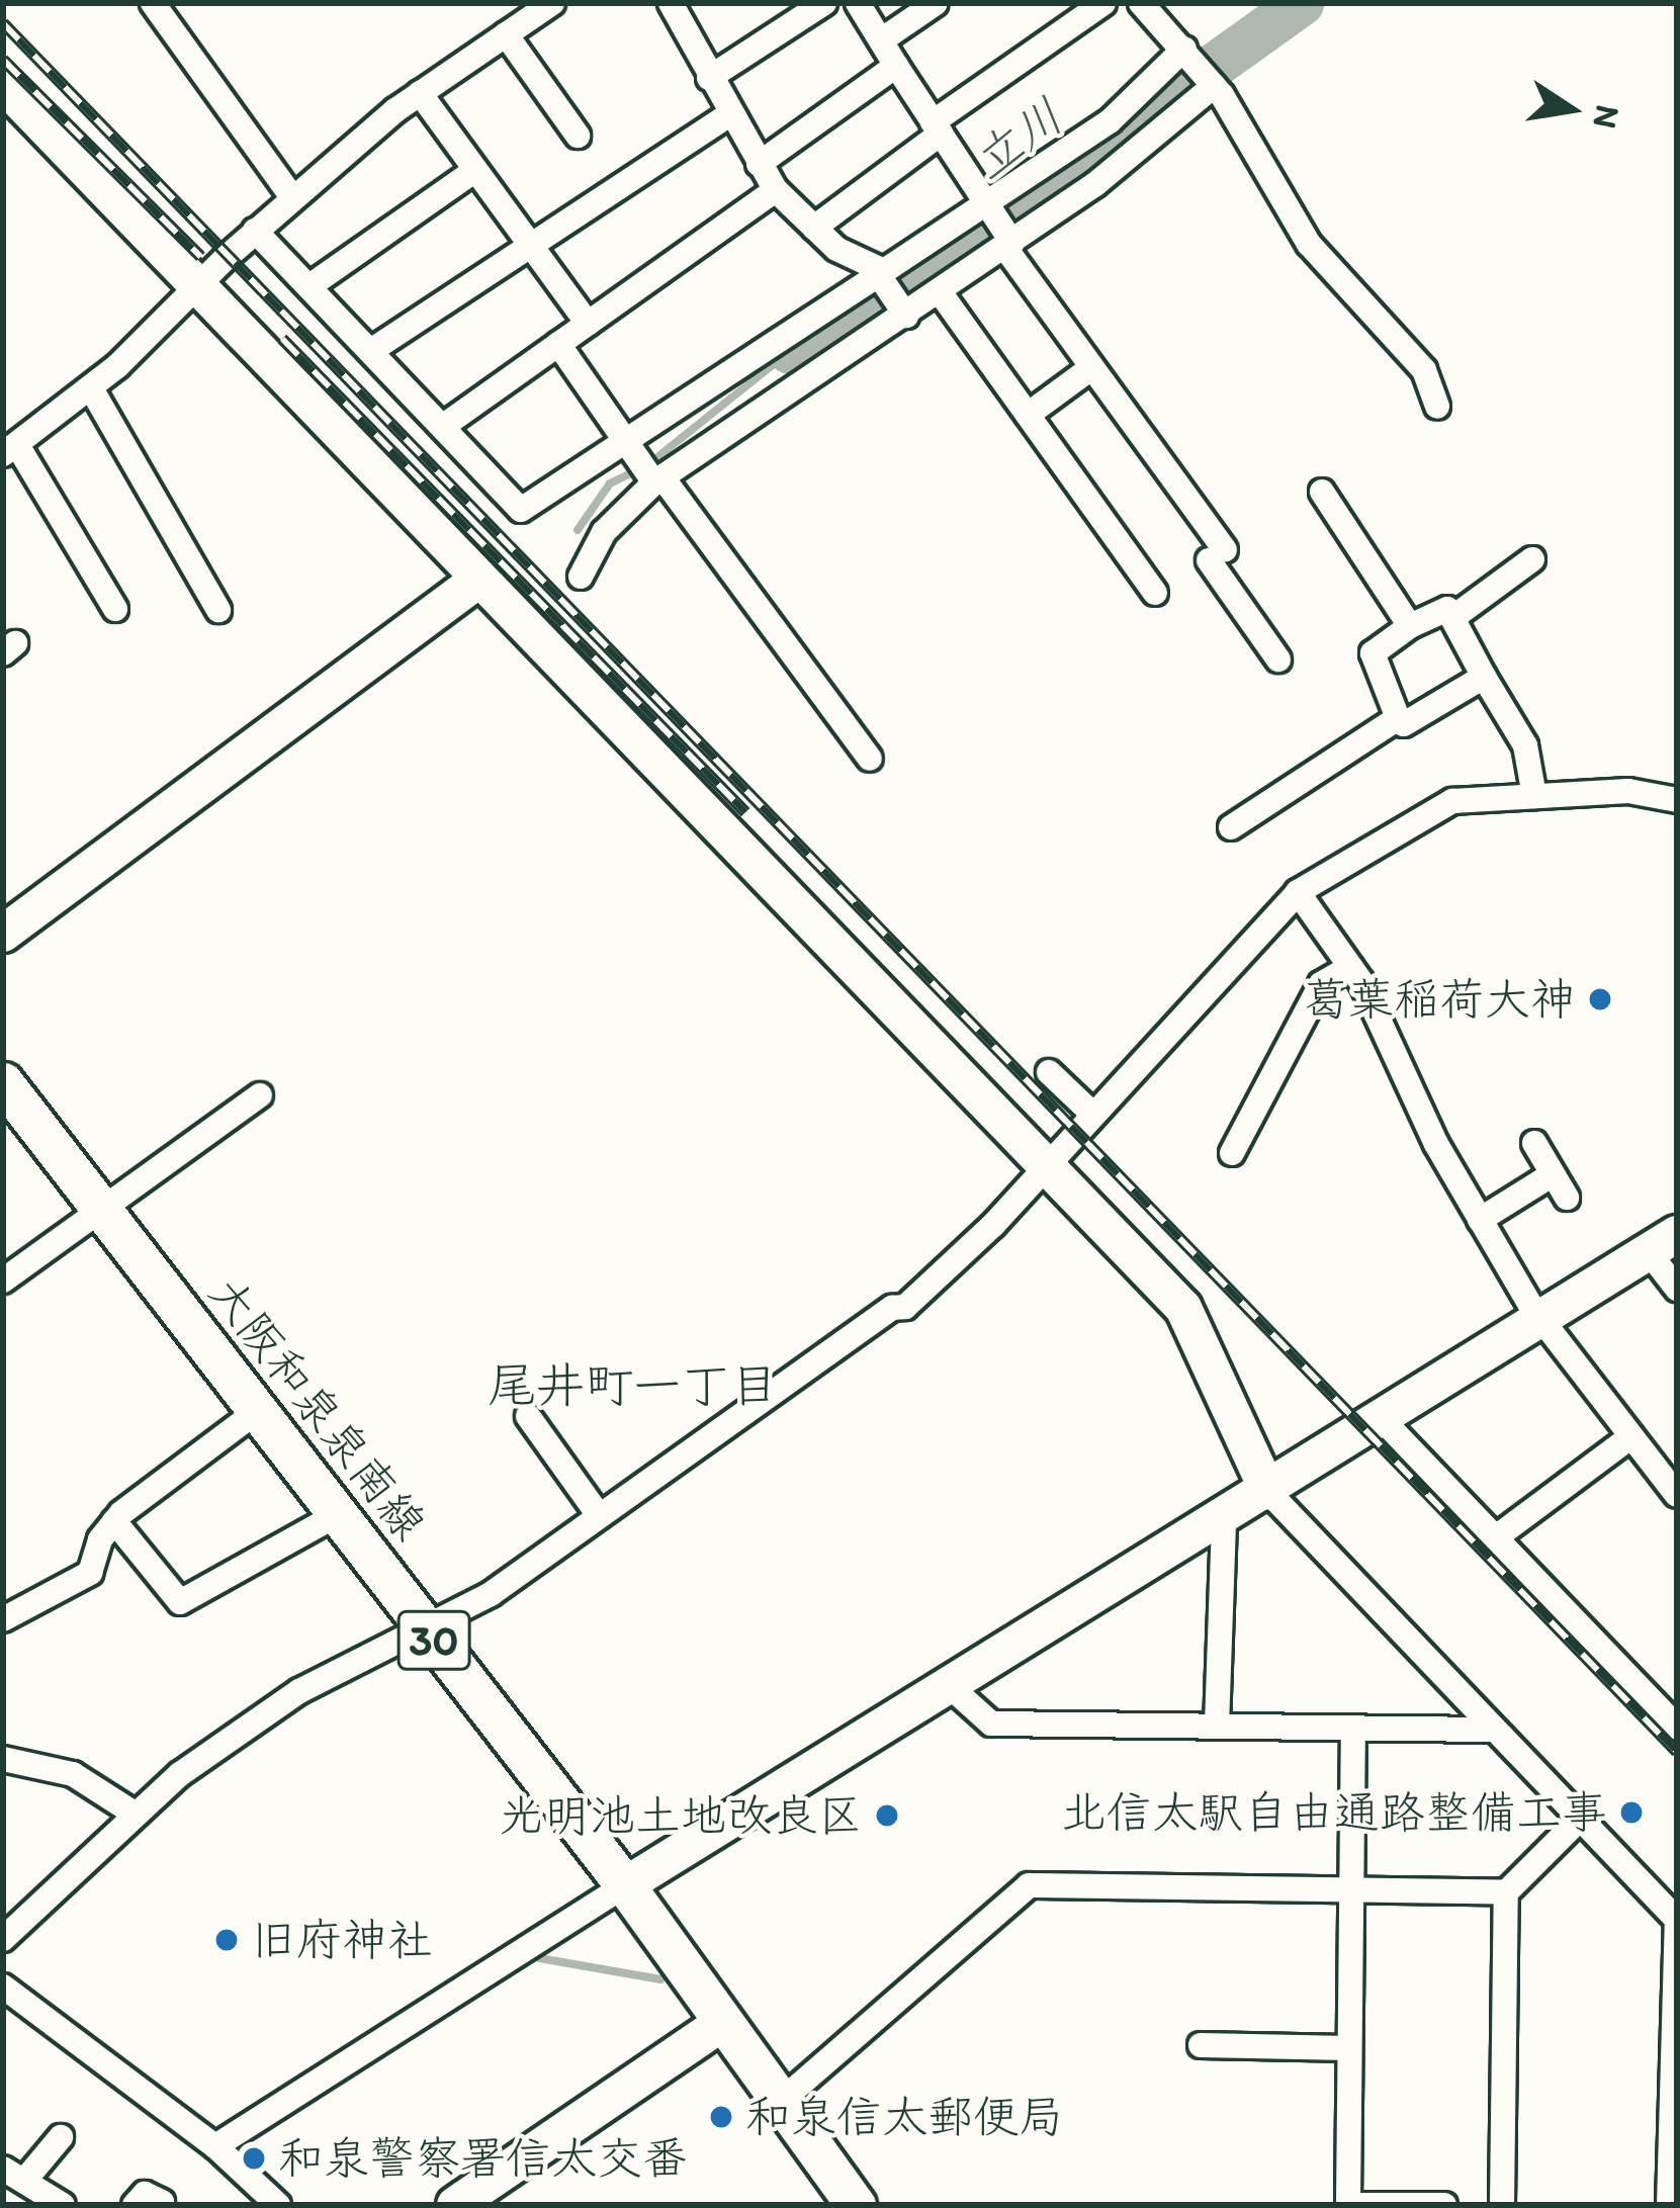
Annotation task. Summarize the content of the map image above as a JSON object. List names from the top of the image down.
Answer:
{
  "streets": {
    "main road": ["大阪和泉泉南線", "30"]
  },
  "districts": ["尾井町一丁目"],
  "water": ["立川"],
  "places": [
    "葛葉稲荷大神",
    "北信太駅自由通路整備工事",
    "光明池土地改良区",
    "旧府神社",
    "和泉信太郵便局",
    "和泉警察署信太交番"
  ],
  "north": "right"
}
